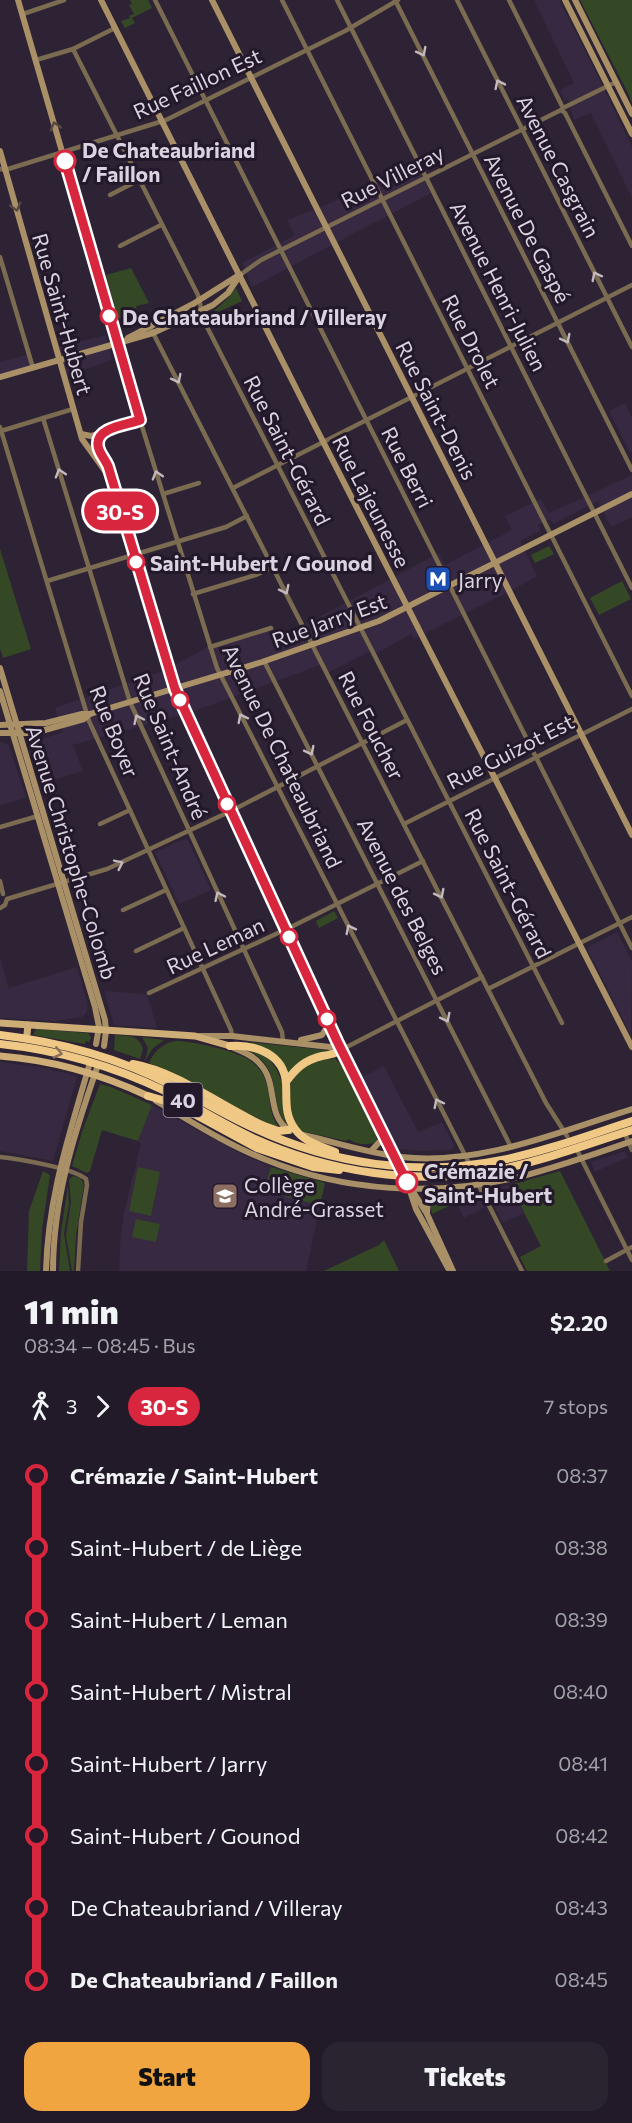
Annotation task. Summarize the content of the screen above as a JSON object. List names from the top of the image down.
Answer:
{
  "streets": {
    "highway": ["40"],
    "main road": [
      "Rue Villeray",
      "Rue Saint-Hubert",
      "Rue Saint-Denis",
      "Rue Lajeunesse",
      "Rue Jarry Est",
      "Avenue De Chateaubriand",
      "Avenue Christophe-Colomb"
    ],
    "street": [
      "Rue Faillon Est",
      "Avenue Casgrain",
      "Avenue De Gaspé",
      "Avenue Henri-Julien",
      "Rue Drolet",
      "Rue Saint-Gérard",
      "Rue Berri",
      "Rue Foucher",
      "Rue Boyer",
      "Rue Saint-André",
      "Rue Guizot Est",
      "Avenue des Belges",
      "Rue Leman"
    ]
  },
  "crossings": [
    ["Rue Faillon Est", "Avenue De Gaspé"],
    ["Rue Faillon Est", "Avenue Henri-Julien"],
    ["Rue Faillon Est", "Rue Saint-Hubert"],
    ["Rue Faillon Est", "Rue Drolet"],
    ["Rue Faillon Est", "Rue Saint-Denis"],
    ["Rue Faillon Est", "Rue Saint-Gérard"],
    ["Rue Faillon Est", "Rue Berri"],
    ["Rue Faillon Est", "Rue Lajeunesse"],
    ["Rue Faillon Est", "Avenue De Chateaubriand"],
    ["Avenue Casgrain", "Rue Villeray"],
    ["Rue Villeray", "Avenue De Gaspé"],
    ["Rue Villeray", "Avenue Henri-Julien"],
    ["Rue Villeray", "Rue Saint-Hubert"],
    ["Rue Villeray", "Rue Drolet"],
    ["Rue Villeray", "Rue Saint-Denis"],
    ["Rue Villeray", "Rue Saint-Gérard"],
    ["Rue Villeray", "Rue Berri"],
    ["Rue Villeray", "Rue Lajeunesse"],
    ["Rue Villeray", "Rue Foucher"],
    ["Rue Villeray", "Avenue De Chateaubriand"],
    ["Avenue Henri-Julien", "Rue Jarry Est"],
    ["Rue Saint-Hubert", "Rue Jarry Est"],
    ["Rue Saint-Hubert", "Rue Leman"],
    ["Rue Drolet", "Rue Jarry Est"],
    ["Rue Saint-Denis", "Rue Jarry Est"],
    ["Rue Saint-Denis", "Rue Guizot Est"],
    ["Rue Saint-Gérard", "Rue Jarry Est"],
    ["Rue Saint-Gérard", "Rue Guizot Est"],
    ["Rue Berri", "Rue Jarry Est"],
    ["Rue Berri", "Rue Guizot Est"],
    ["Rue Lajeunesse", "Rue Jarry Est"],
    ["Rue Lajeunesse", "Rue Guizot Est"],
    ["Rue Jarry Est", "Rue Foucher"],
    ["Rue Jarry Est", "Rue Boyer"],
    ["Rue Jarry Est", "Rue Saint-André"],
    ["Rue Jarry Est", "Avenue De Chateaubriand"],
    ["Rue Jarry Est", "Avenue Christophe-Colomb"],
    ["Rue Jarry Est", "Avenue des Belges"],
    ["Rue Foucher", "Rue Guizot Est"],
    ["Rue Foucher", "Rue Leman"],
    ["Rue Boyer", "Rue Leman"],
    ["Rue Saint-André", "Rue Leman"],
    ["Avenue De Chateaubriand", "Rue Leman"],
    ["Avenue des Belges", "Rue Leman"]
  ],
  "one_way": [
    "Avenue Casgrain",
    "Avenue De Gaspé",
    "Rue Foucher",
    "Rue Saint-André",
    "Avenue De Chateaubriand",
    "Avenue des Belges"
  ],
  "places": {
    "other": [
      "De Chateaubriand / Faillon",
      "De Chateaubriand / Villeray",
      "Saint-Hubert / Gounod",
      "Crémazie / Saint-Hubert"
    ],
    "metro station": ["Jarry"],
    "school or university": ["Collège André-Grasset"]
  },
  "lines": ["bus line 30-S"],
  "page": {
    "on_map": "30-S",
    "heading": ["11 min", "08:34 – 08:45 · Bus", "$2.20"],
    "legs": ["3", "30-S", "7 stops"],
    "list": [
      {
        "name": "Crémazie / Saint-Hubert",
        "value": "08:37"
      },
      {
        "name": "Saint-Hubert / de Liège",
        "value": "08:38"
      },
      {
        "name": "Saint-Hubert / Leman",
        "value": "08:39"
      },
      {
        "name": "Saint-Hubert / Mistral",
        "value": "08:40"
      },
      {
        "name": "Saint-Hubert / Jarry",
        "value": "08:41"
      },
      {
        "name": "Saint-Hubert / Gounod",
        "value": "08:42"
      },
      {
        "name": "De Chateaubriand / Villeray",
        "value": "08:43"
      },
      {
        "name": "De Chateaubriand / Faillon",
        "value": "08:45"
      }
    ],
    "buttons": ["Start", "Tickets"]
  }
}
